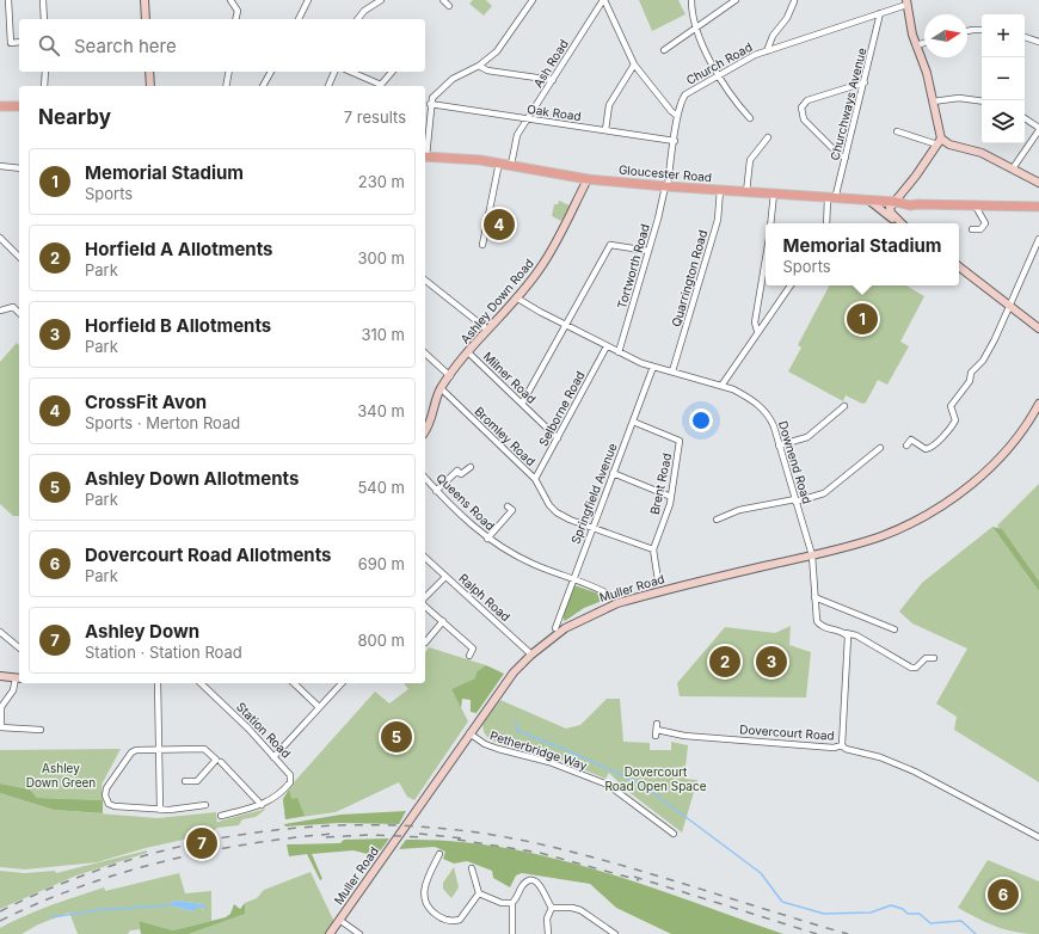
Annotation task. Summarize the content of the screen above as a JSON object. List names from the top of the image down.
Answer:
{
  "streets": {
    "main road": ["Gloucester Road", "Ashley Down Road", "Muller Road"],
    "street": [
      "Ash Road",
      "Church Road",
      "Churchways Avenue",
      "Oak Road",
      "Tortworth Road",
      "Quarrington Road",
      "Milner Road",
      "Selborne Road",
      "Bromley Road",
      "Downend Road",
      "Brent Road",
      "Springfield Avenue",
      "Queens Road",
      "Ralph Road",
      "Station Road",
      "Dovercourt Road",
      "Petherbridge Way"
    ]
  },
  "crossings": [
    ["Ash Road", "Oak Road"],
    ["Ash Road", "Gloucester Road"],
    ["Church Road", "Churchways Avenue"],
    ["Church Road", "Oak Road"],
    ["Church Road", "Gloucester Road"],
    ["Church Road", "Tortworth Road"],
    ["Churchways Avenue", "Gloucester Road"],
    ["Gloucester Road", "Tortworth Road"],
    ["Gloucester Road", "Quarrington Road"],
    ["Gloucester Road", "Ashley Down Road"],
    ["Tortworth Road", "Downend Road"],
    ["Quarrington Road", "Downend Road"],
    ["Ashley Down Road", "Milner Road"],
    ["Ashley Down Road", "Bromley Road"],
    ["Ashley Down Road", "Downend Road"],
    ["Milner Road", "Selborne Road"],
    ["Selborne Road", "Bromley Road"],
    ["Selborne Road", "Downend Road"],
    ["Bromley Road", "Brent Road"],
    ["Bromley Road", "Springfield Avenue"],
    ["Downend Road", "Springfield Avenue"],
    ["Downend Road", "Muller Road"],
    ["Brent Road", "Springfield Avenue"],
    ["Brent Road", "Muller Road"],
    ["Springfield Avenue", "Queens Road"],
    ["Muller Road", "Ralph Road"],
    ["Muller Road", "Petherbridge Way"]
  ],
  "parks": ["Ashley Down Green", "Dovercourt Road Open Space"],
  "north": "right",
  "page": {
    "map_buttons": ["+", "−"],
    "search": "Search here",
    "heading": ["Nearby", "7 results"],
    "list": [
      {
        "mark": "1",
        "name": "Memorial Stadium",
        "note": "Sports",
        "value": "230 m"
      },
      {
        "mark": "2",
        "name": "Horfield A Allotments",
        "note": "Park",
        "value": "300 m"
      },
      {
        "mark": "3",
        "name": "Horfield B Allotments",
        "note": "Park",
        "value": "310 m"
      },
      {
        "mark": "4",
        "name": "CrossFit Avon",
        "note": "Sports · Merton Road",
        "value": "340 m"
      },
      {
        "mark": "5",
        "name": "Ashley Down Allotments",
        "note": "Park",
        "value": "540 m"
      },
      {
        "mark": "6",
        "name": "Dovercourt Road Allotments",
        "note": "Park",
        "value": "690 m"
      },
      {
        "mark": "7",
        "name": "Ashley Down",
        "note": "Station · Station Road",
        "value": "800 m"
      }
    ],
    "pins": [
      "4",
      "1",
      "2",
      "3",
      "5",
      "7",
      "6"
    ],
    "popup": ["Memorial Stadium", "Sports"]
  }
}
